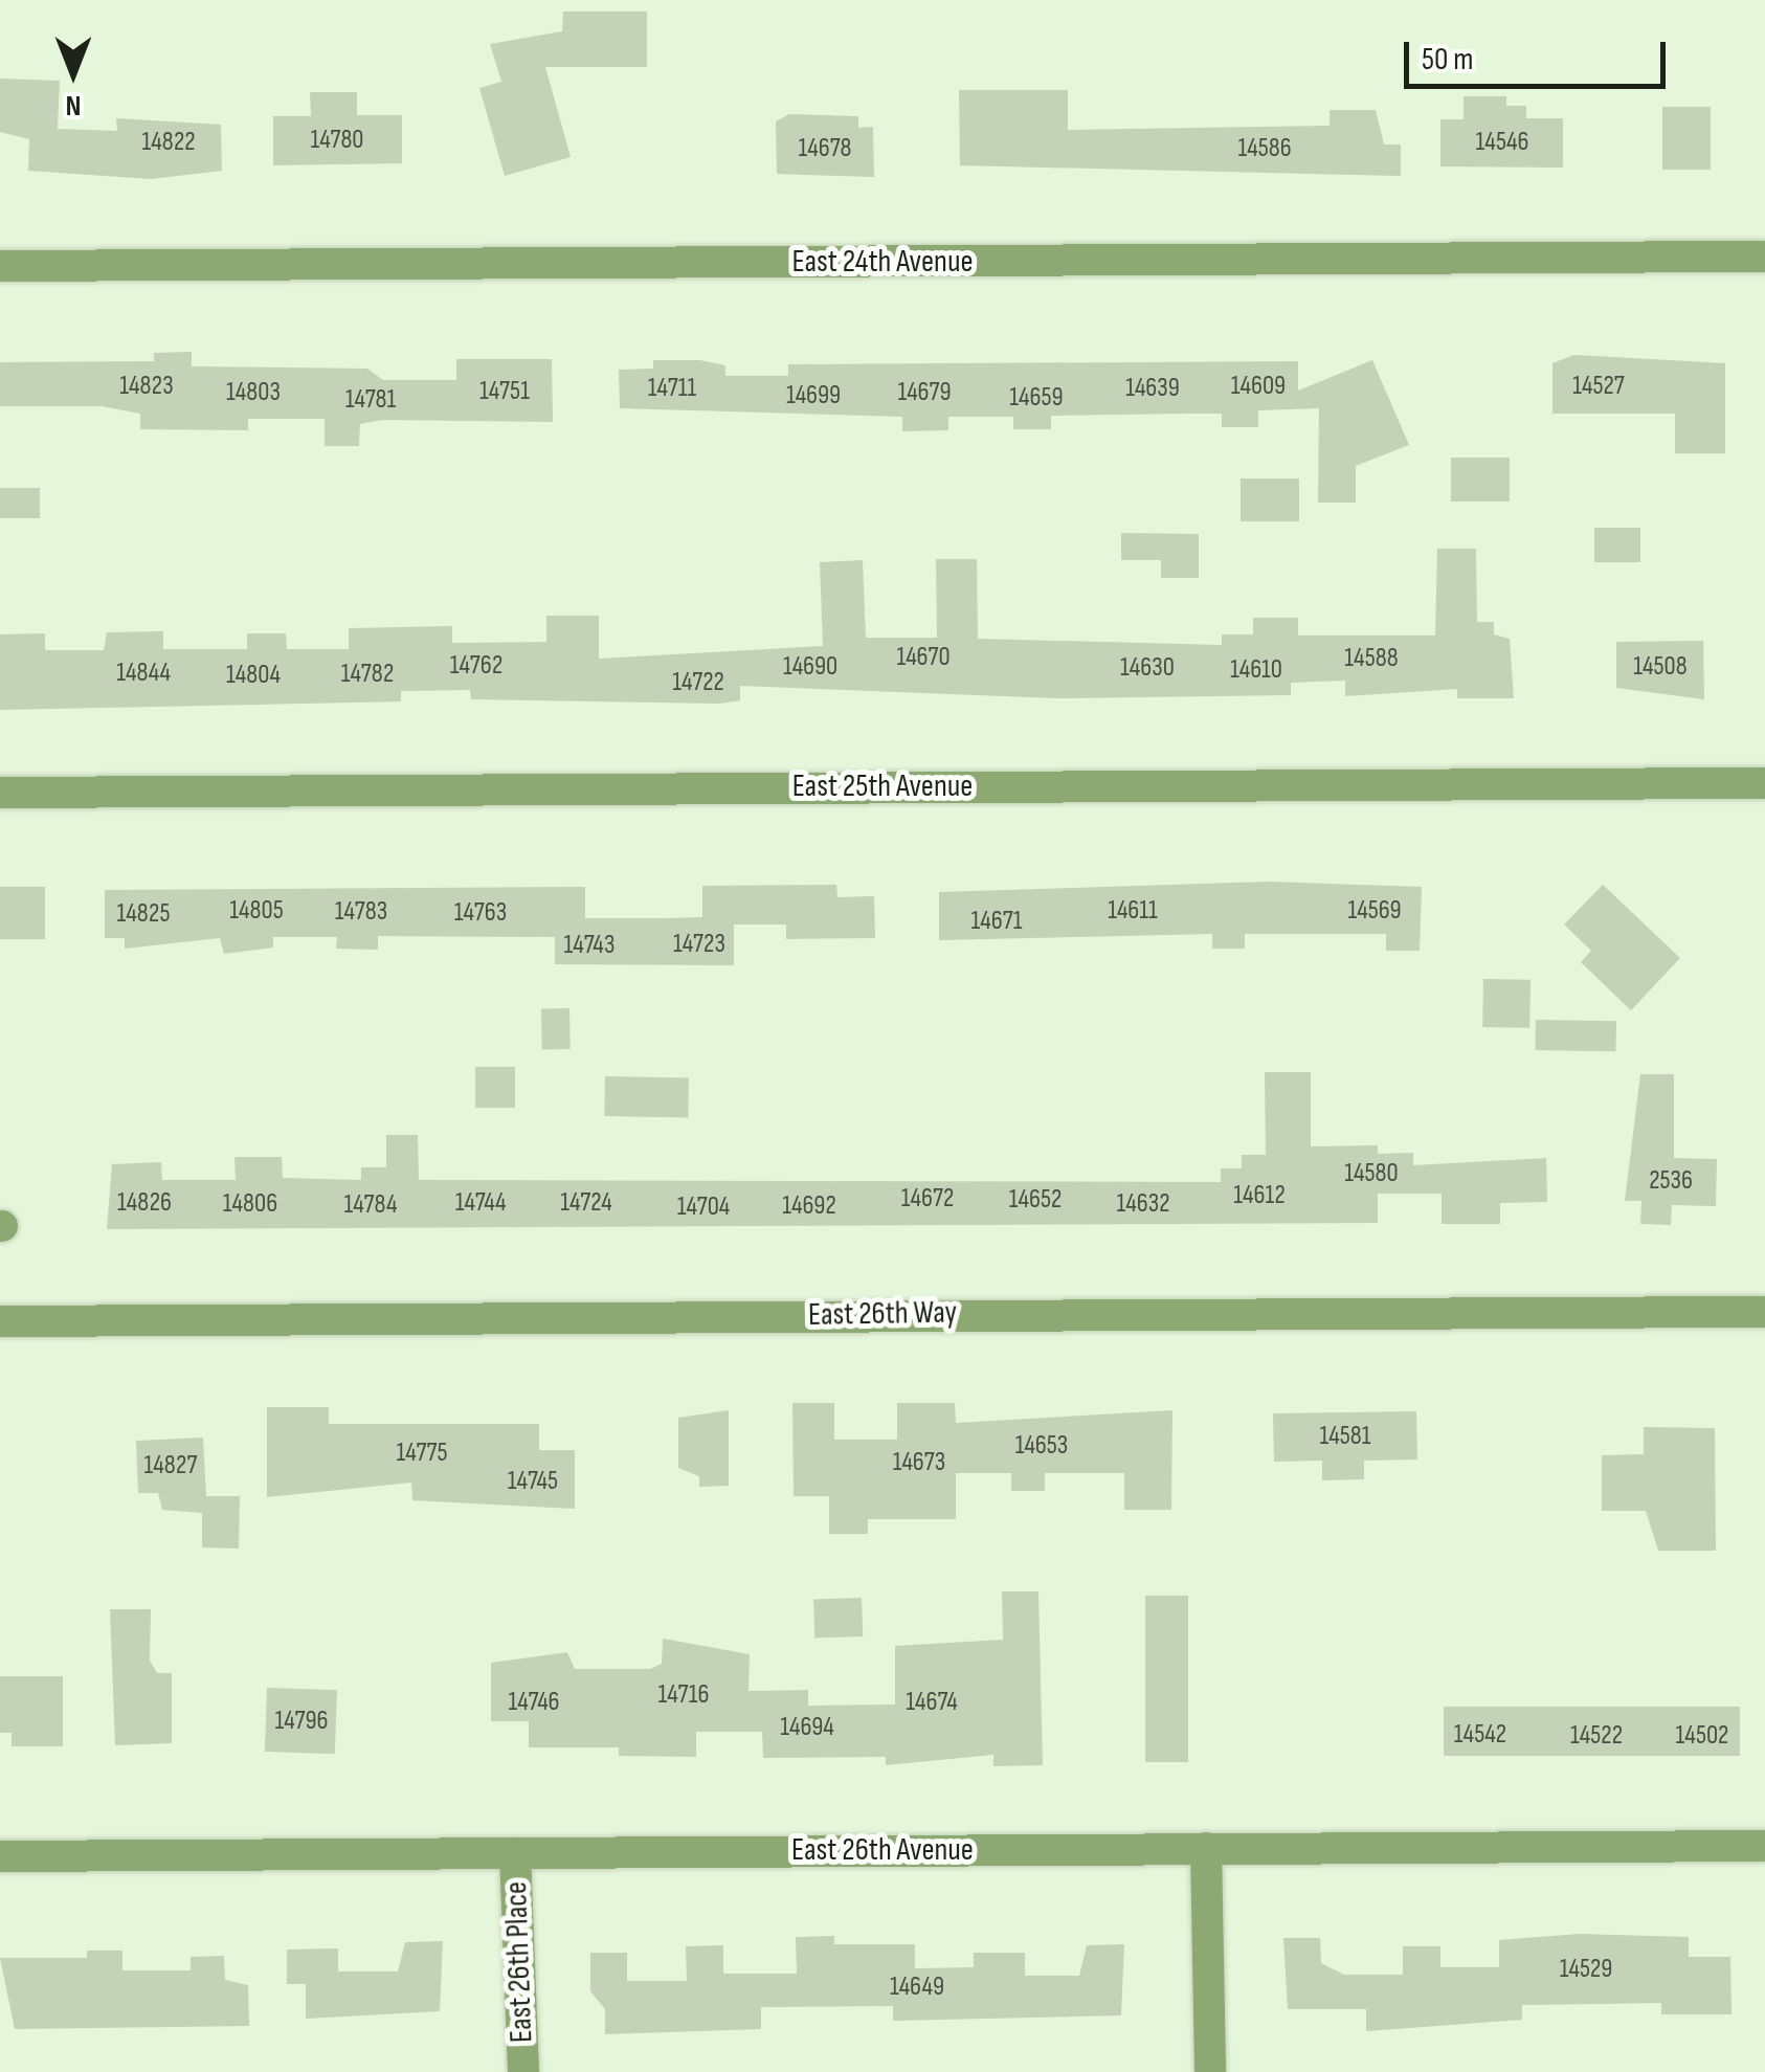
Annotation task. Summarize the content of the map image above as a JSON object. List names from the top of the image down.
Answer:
{
  "streets": {
    "street": [
      "East 24th Avenue",
      "East 25th Avenue",
      "East 26th Way",
      "East 26th Avenue",
      "East 26th Place"
    ]
  },
  "crossings": [
    ["East 26th Avenue", "East 26th Place"]
  ],
  "house_numbers": [
    "14780",
    "14822",
    "14546",
    "14678",
    "14586",
    "14823",
    "14609",
    "14527",
    "14711",
    "14639",
    "14751",
    "14803",
    "14679",
    "14699",
    "14659",
    "14781",
    "14670",
    "14588",
    "14762",
    "14690",
    "14508",
    "14630",
    "14610",
    "14844",
    "14782",
    "14804",
    "14722",
    "14805",
    "14611",
    "14569",
    "14783",
    "14763",
    "14825",
    "14671",
    "14723",
    "14743",
    "14580",
    "2536",
    "14612",
    "14672",
    "14652",
    "14826",
    "14744",
    "14724",
    "14806",
    "14632",
    "14784",
    "14692",
    "14704",
    "14581",
    "14653",
    "14775",
    "14673",
    "14827",
    "14745",
    "14716",
    "14746",
    "14674",
    "14796",
    "14694",
    "14542",
    "14522",
    "14502",
    "14529",
    "14649"
  ],
  "scale_bar": "50 m",
  "north": "bottom"
}
